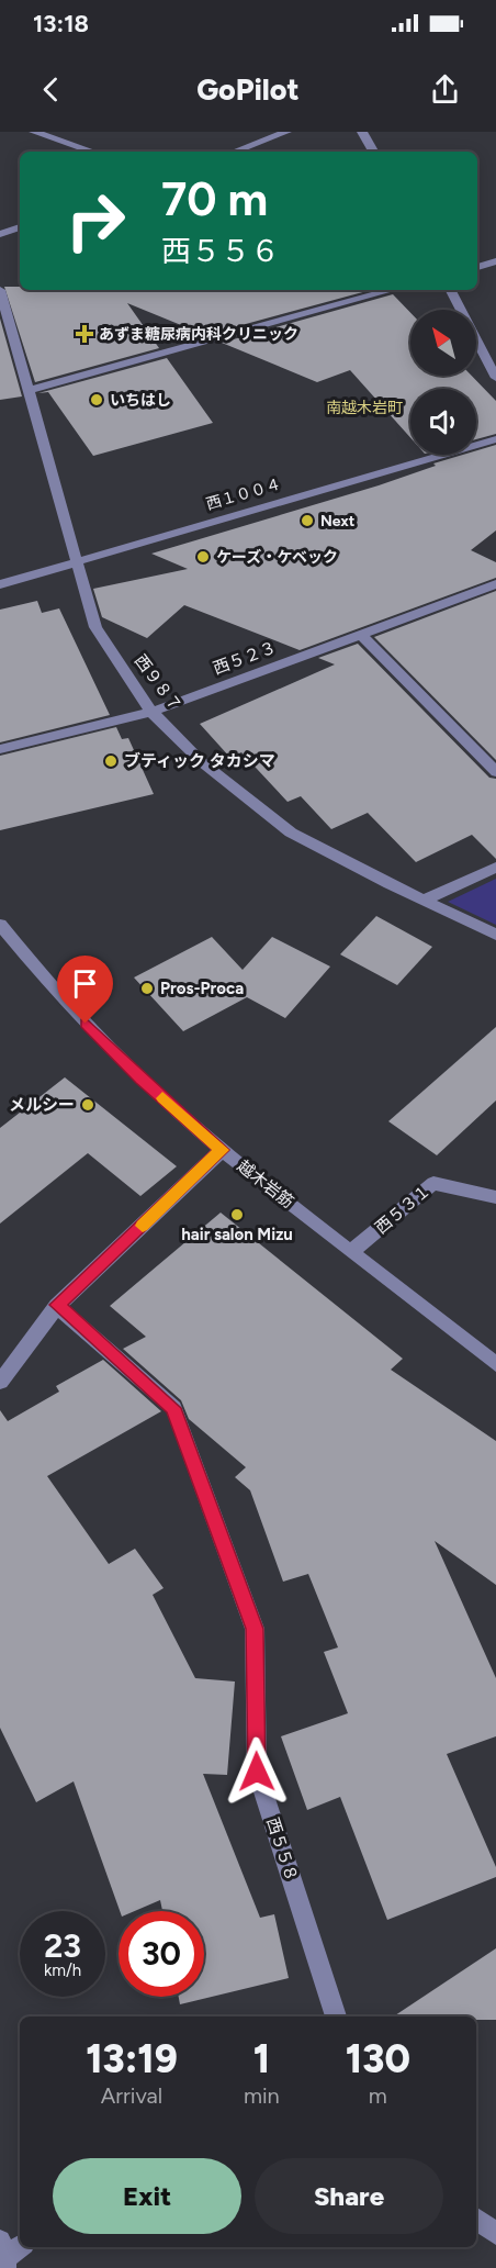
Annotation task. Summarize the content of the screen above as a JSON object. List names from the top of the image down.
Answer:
{
  "streets": {
    "street": [
      "西１００４",
      "西５２３",
      "西９８７",
      "越木岩筋",
      "西５３１",
      "西５５８"
    ]
  },
  "crossings": [
    ["西１００４", "西９８７"],
    ["西５２３", "西９８７"],
    ["越木岩筋", "西５３１"]
  ],
  "districts": ["南越木岩町"],
  "places": {
    "health": ["あずま糖尿病内科クリニック"],
    "other": [
      "いちはし",
      "Next",
      "ケーズ・ケベック",
      "ブティック タカシマ",
      "Pros-Proca",
      "メルシー",
      "hair salon Mizu"
    ]
  },
  "north": "top left",
  "page": {
    "status": "13:18",
    "header": "GoPilot",
    "turn": ["70 m", "西５５６"],
    "speed": "23 km/h",
    "limit": "30",
    "eta": [
      "13:19",
      "Arrival",
      "1",
      "min",
      "130",
      "m"
    ],
    "buttons": ["Exit", "Share"]
  }
}
